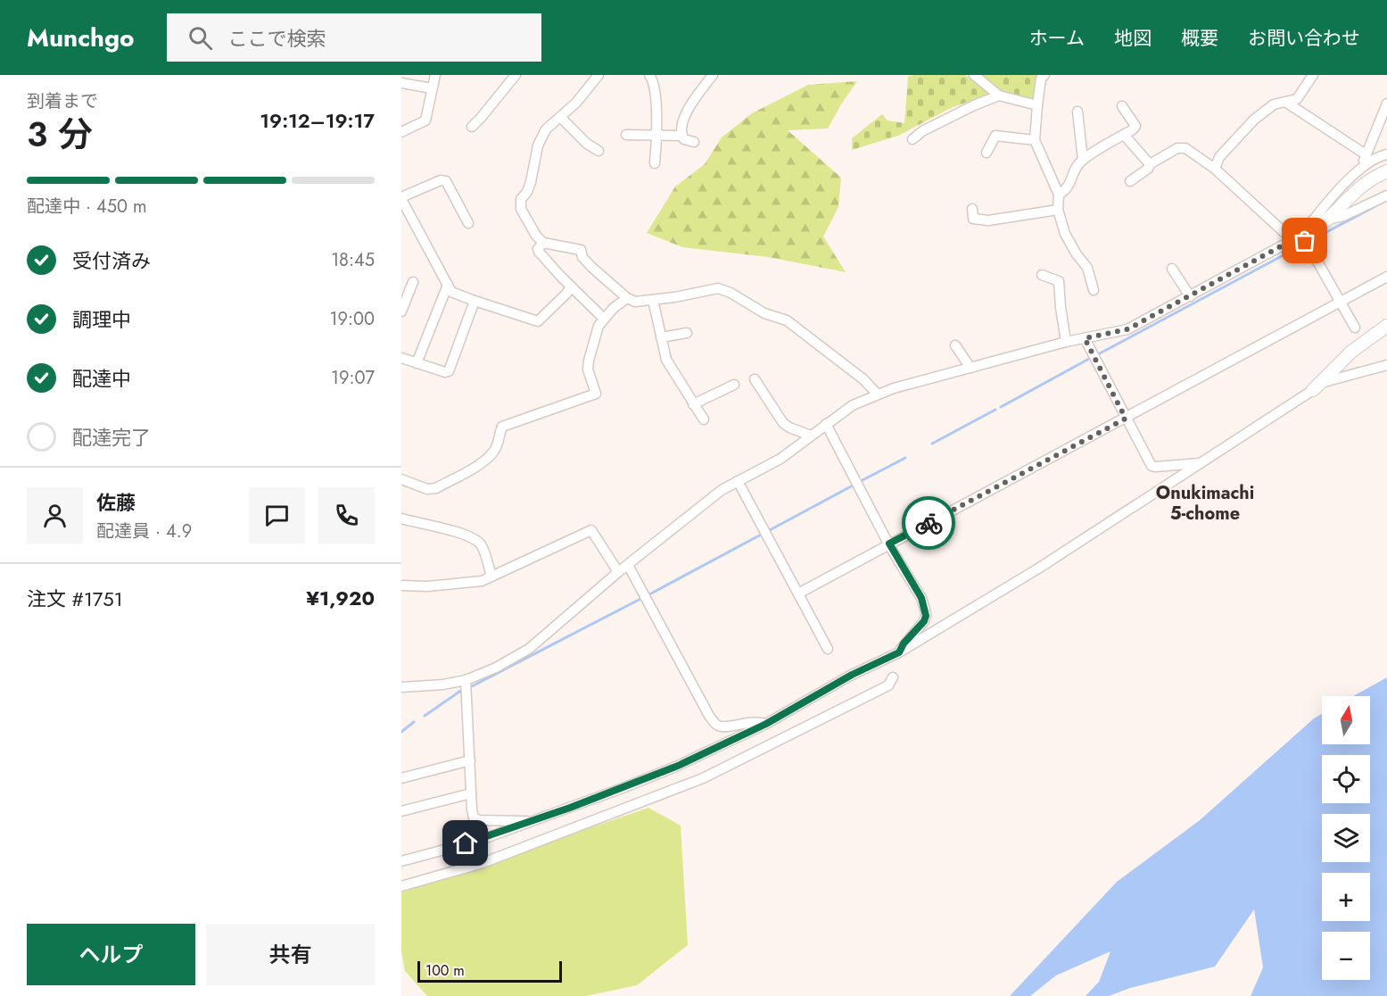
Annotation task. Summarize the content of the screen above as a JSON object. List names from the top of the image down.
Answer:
{
  "districts": ["Onukimachi 5-chome"],
  "scale_bar": "100 m",
  "north": "top",
  "page": {
    "header": "Munchgo",
    "search": "ここで検索",
    "nav": [
      "ホーム",
      "地図",
      "概要",
      "お問い合わせ"
    ],
    "heading": ["3 分", "到着まで", "19:12–19:17"],
    "panel": [
      "佐藤",
      "配達員 · 4.9",
      "注文 #1751",
      "¥1,920"
    ],
    "bar": "配達中 · 450 m",
    "list": [
      ["受付済み", "18:45"],
      ["調理中", "19:00"],
      ["配達中", "19:07"],
      "配達完了"
    ],
    "map_buttons": ["+", "−"],
    "buttons": ["ヘルプ", "共有"],
    "scale": "100 m"
  }
}
